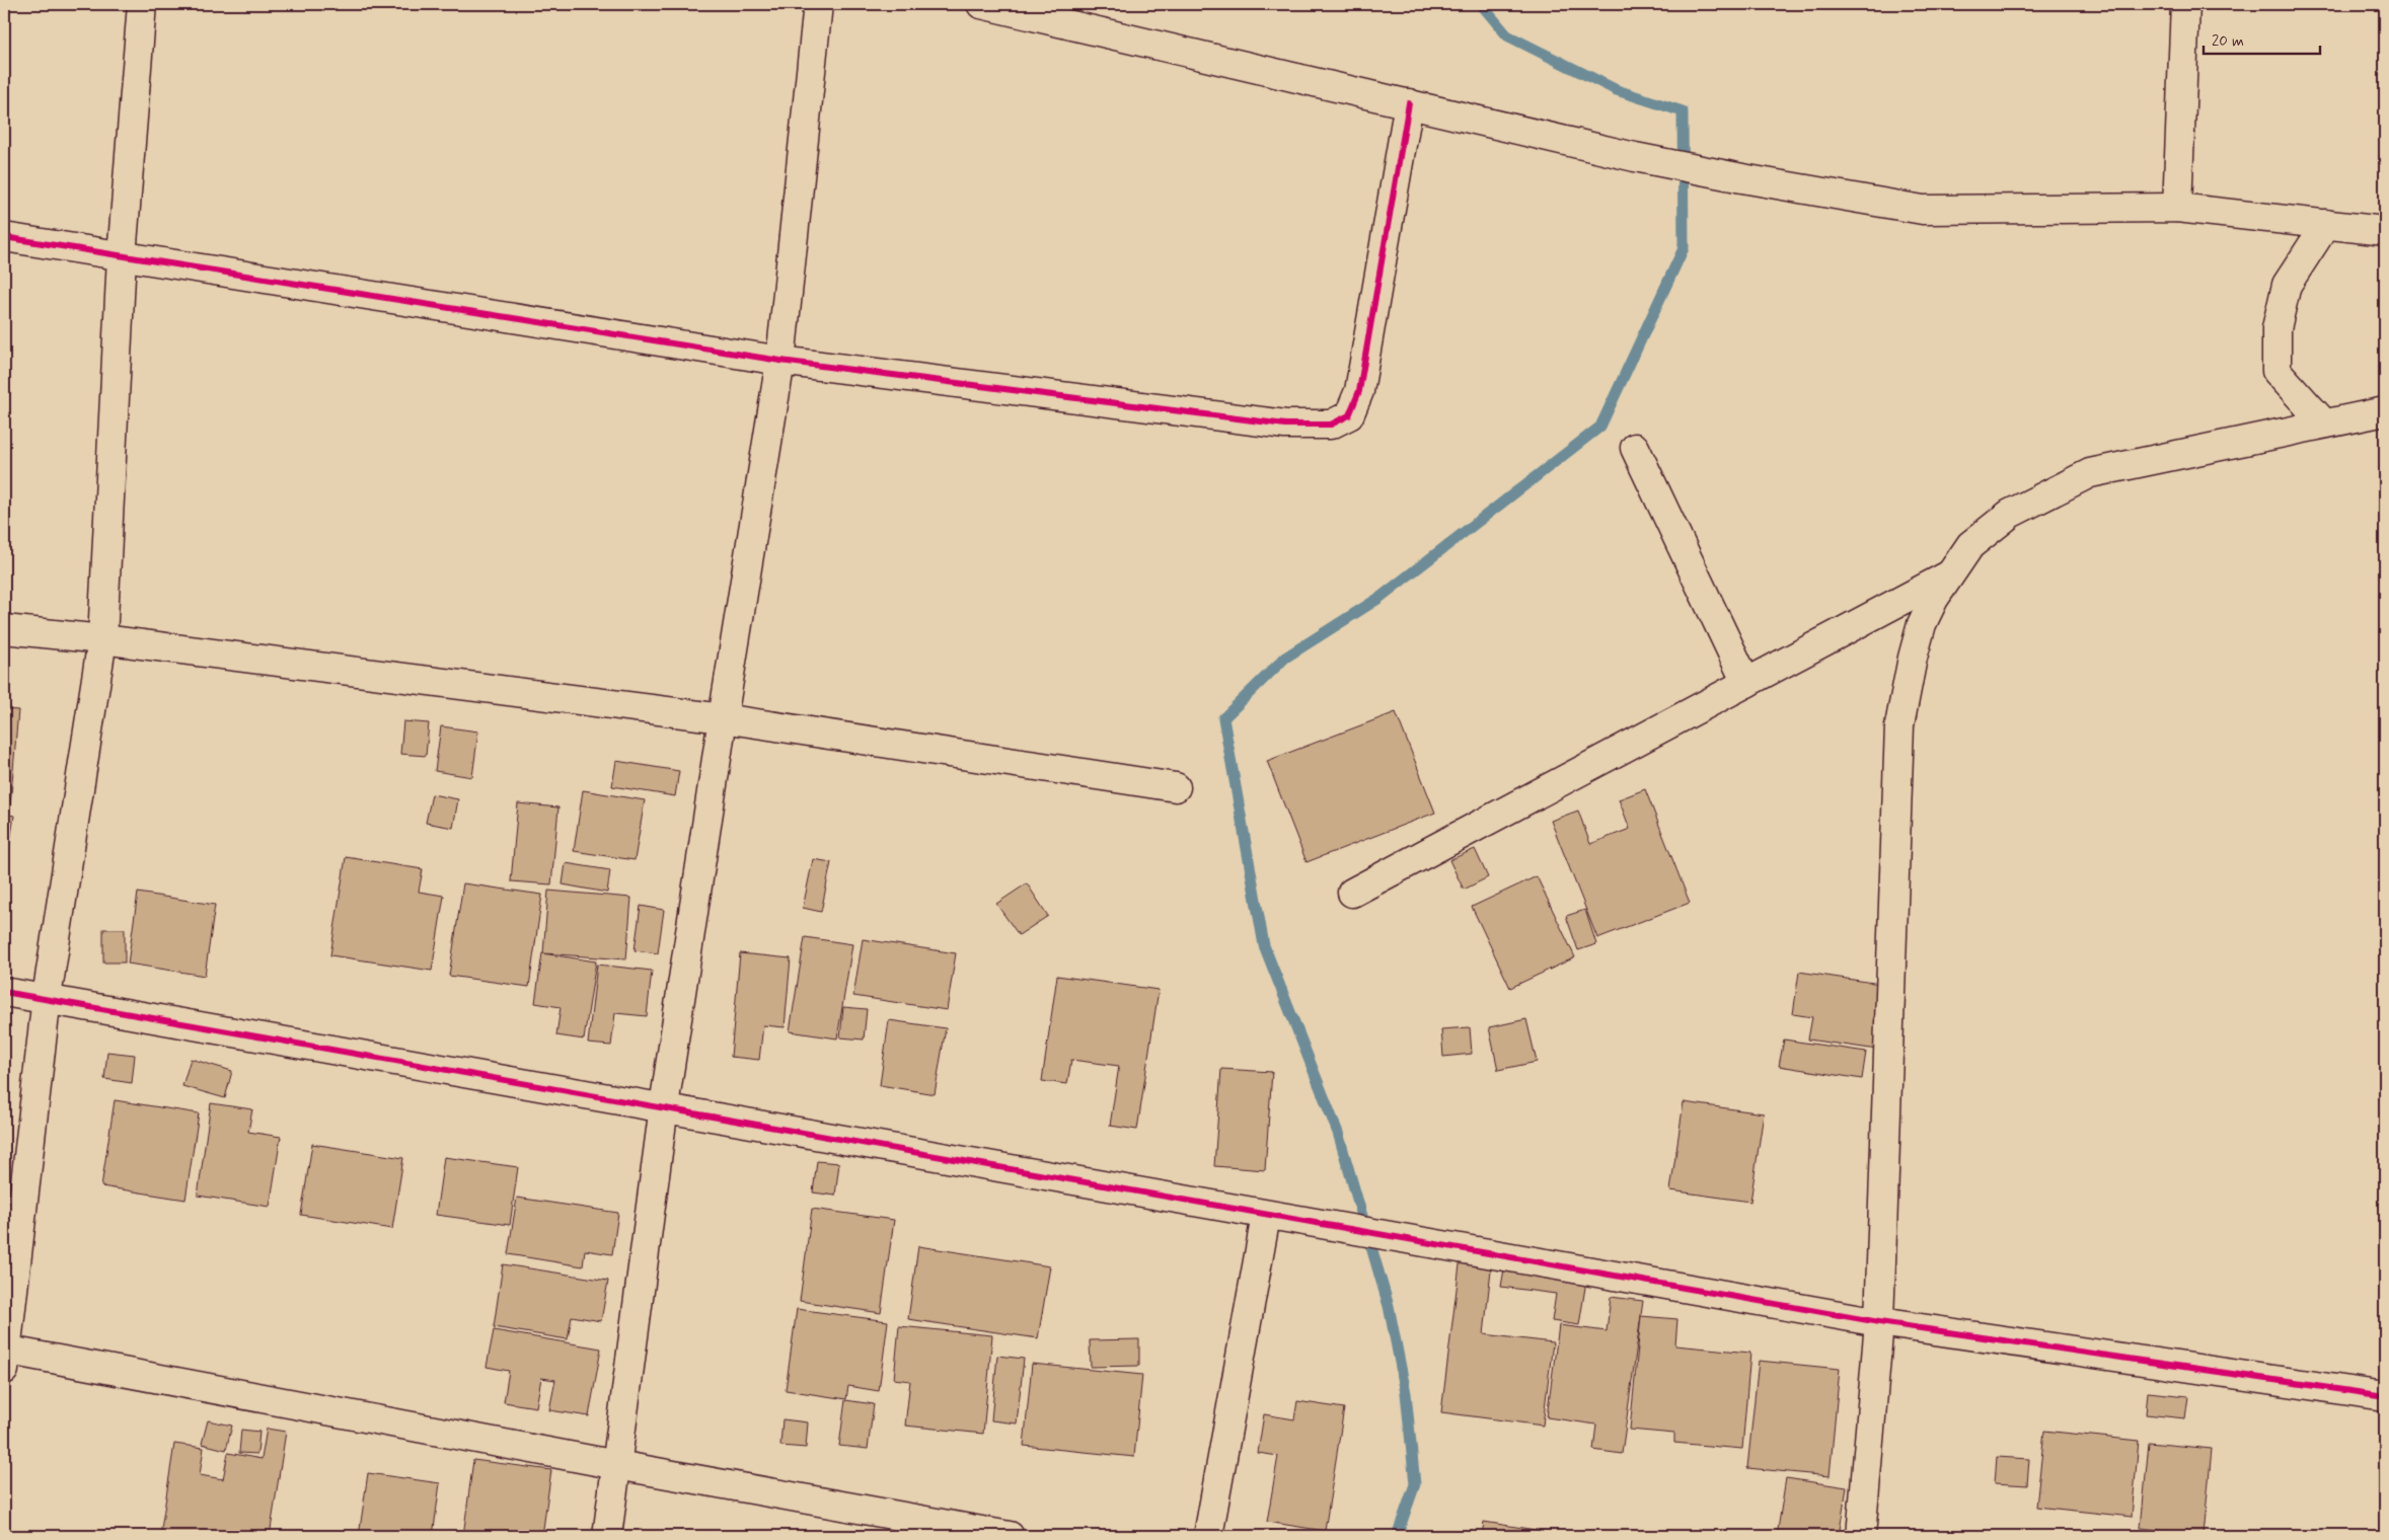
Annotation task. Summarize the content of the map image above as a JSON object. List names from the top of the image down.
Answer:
{
  "scale_bar": "20 m"
}
